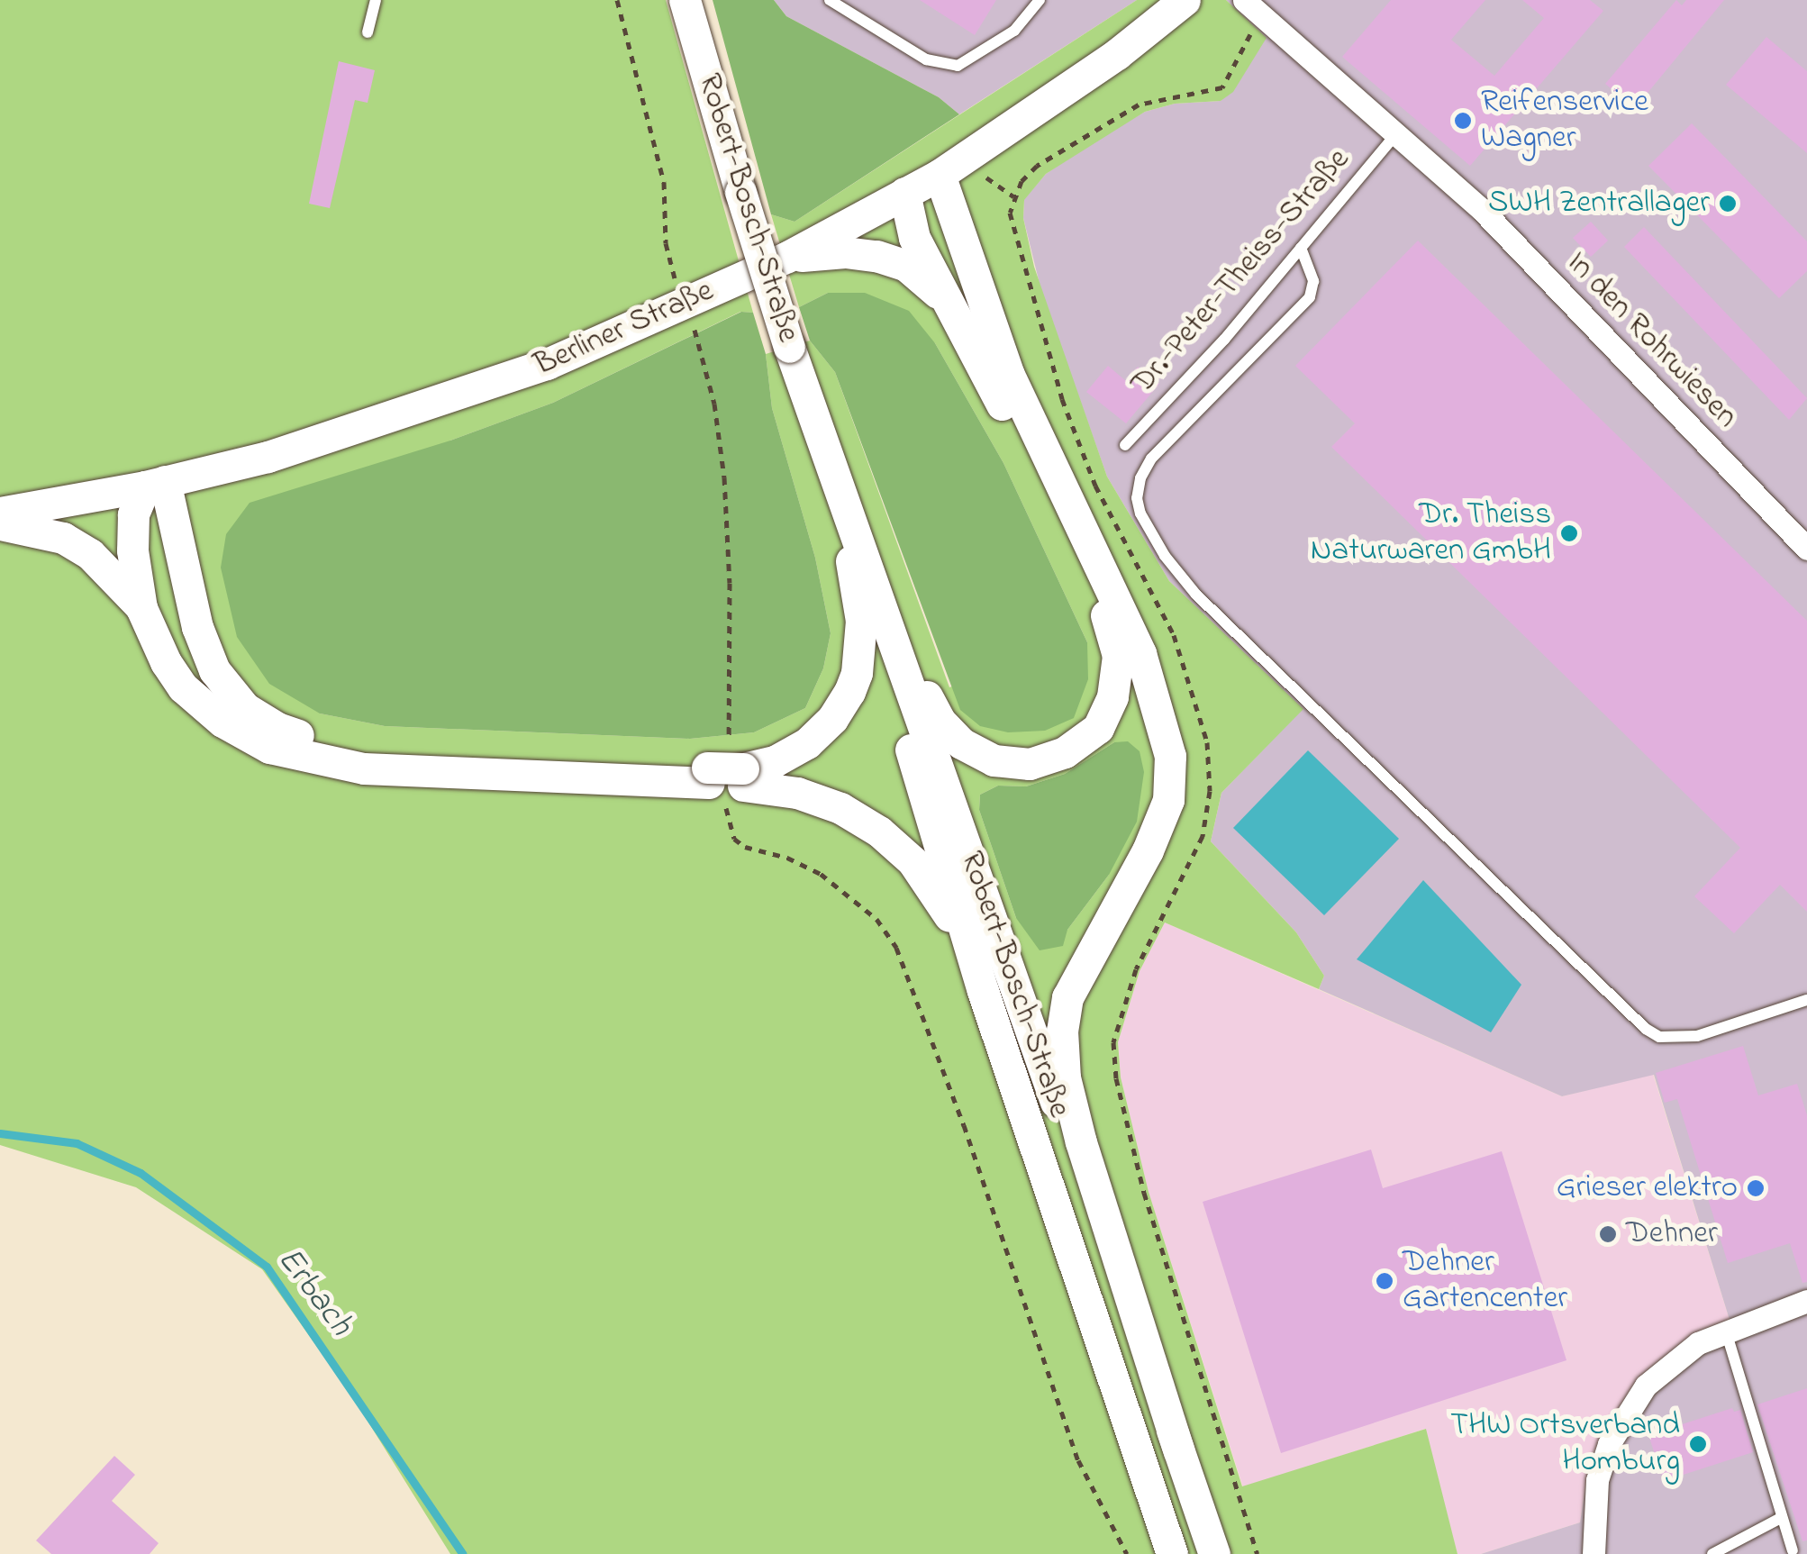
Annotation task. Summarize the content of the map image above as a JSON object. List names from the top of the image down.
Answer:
{
  "streets": {
    "main road": ["Robert-Bosch-Straße", "Berliner Straße"],
    "street": ["In den Rohrwiesen"],
    "lane": ["Dr.-Peter-Theiss-Straße"]
  },
  "crossings": [
    ["Dr.-Peter-Theiss-Straße", "In den Rohrwiesen"]
  ],
  "water": ["Erbach"],
  "places": [
    "Reifenservice Wagner",
    "SWH Zentrallager",
    "Dr. Theiss Naturwaren GmbH",
    "Grieser elektro",
    "Dehner",
    "Dehner Gartencenter",
    "THW Ortsverband Homburg"
  ]
}
